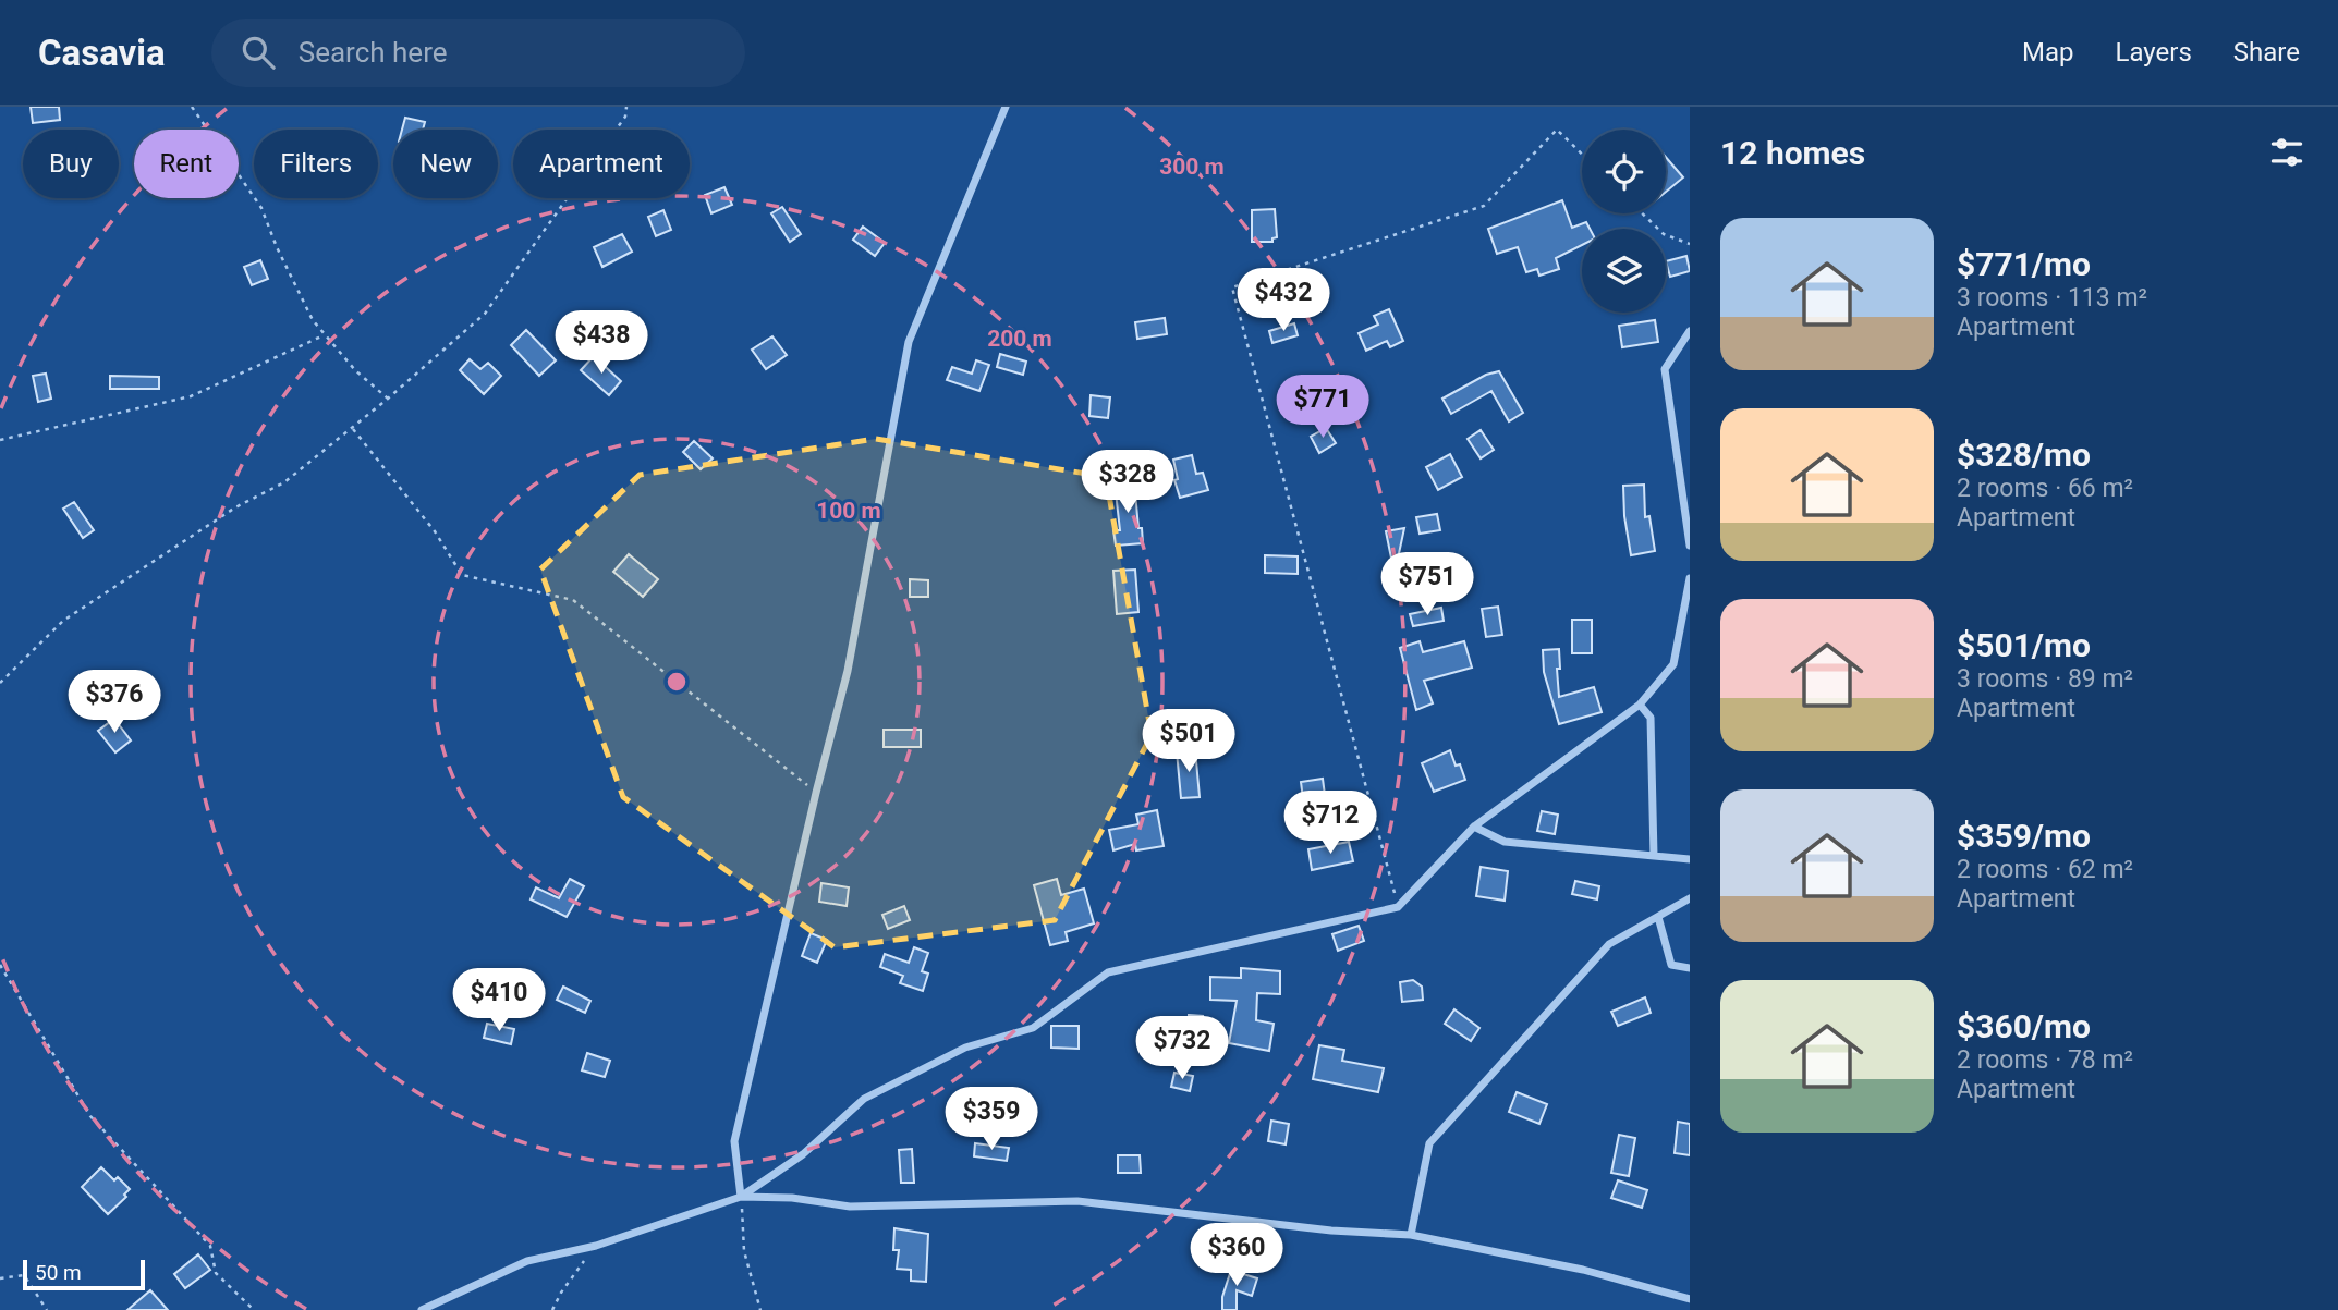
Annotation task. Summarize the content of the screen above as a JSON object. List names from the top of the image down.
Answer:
{
  "scale_bar": "50 m",
  "page": {
    "header": "Casavia",
    "search": "Search here",
    "nav": ["Map", "Layers", "Share"],
    "heading": "12 homes",
    "chip": [
      "Buy",
      "Rent",
      "Filters",
      "New",
      "Apartment"
    ],
    "list": [
      {
        "name": "$771/mo",
        "note": "3 rooms · 113 m² · Apartment"
      },
      {
        "name": "$328/mo",
        "note": "2 rooms · 66 m² · Apartment"
      },
      {
        "name": "$501/mo",
        "note": "3 rooms · 89 m² · Apartment"
      },
      {
        "name": "$359/mo",
        "note": "2 rooms · 62 m² · Apartment"
      },
      {
        "name": "$360/mo",
        "note": "2 rooms · 78 m² · Apartment"
      }
    ],
    "price": [
      "$432",
      "$438",
      "$771",
      "$328",
      "$751",
      "$376",
      "$501",
      "$712",
      "$410",
      "$732",
      "$359",
      "$360"
    ],
    "scale": "50 m"
  },
  "rings": ["300 m", "200 m", "100 m"]
}
